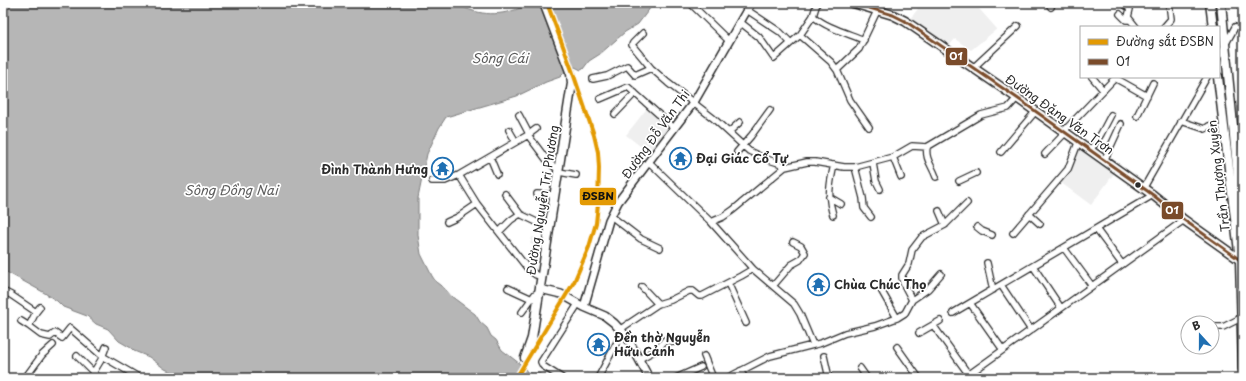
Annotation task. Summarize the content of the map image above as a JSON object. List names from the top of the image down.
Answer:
{
  "streets": {
    "main road": ["Đường Đặng Văn Trơn", "Trần Thượng Xuyên", "Đường Nguyễn Tri Phương"],
    "street": ["Đường Đỗ Văn Thi"]
  },
  "crossings": [
    ["Đường Đặng Văn Trơn", "Trần Thượng Xuyên"]
  ],
  "water": ["Sông Cái", "Sông Đồng Nai"],
  "places": {
    "temple": [
      "Đại Giác Cổ Tự",
      "Đình Thành Hưng",
      "Chùa Chúc Thọ",
      "Đền thờ Nguyễn Hữu Cảnh"
    ]
  },
  "lines": ["rail line ĐSBN", "transit line 01"],
  "legend": ["Đường sắt ĐSBN", "01"],
  "north": "top"
}
